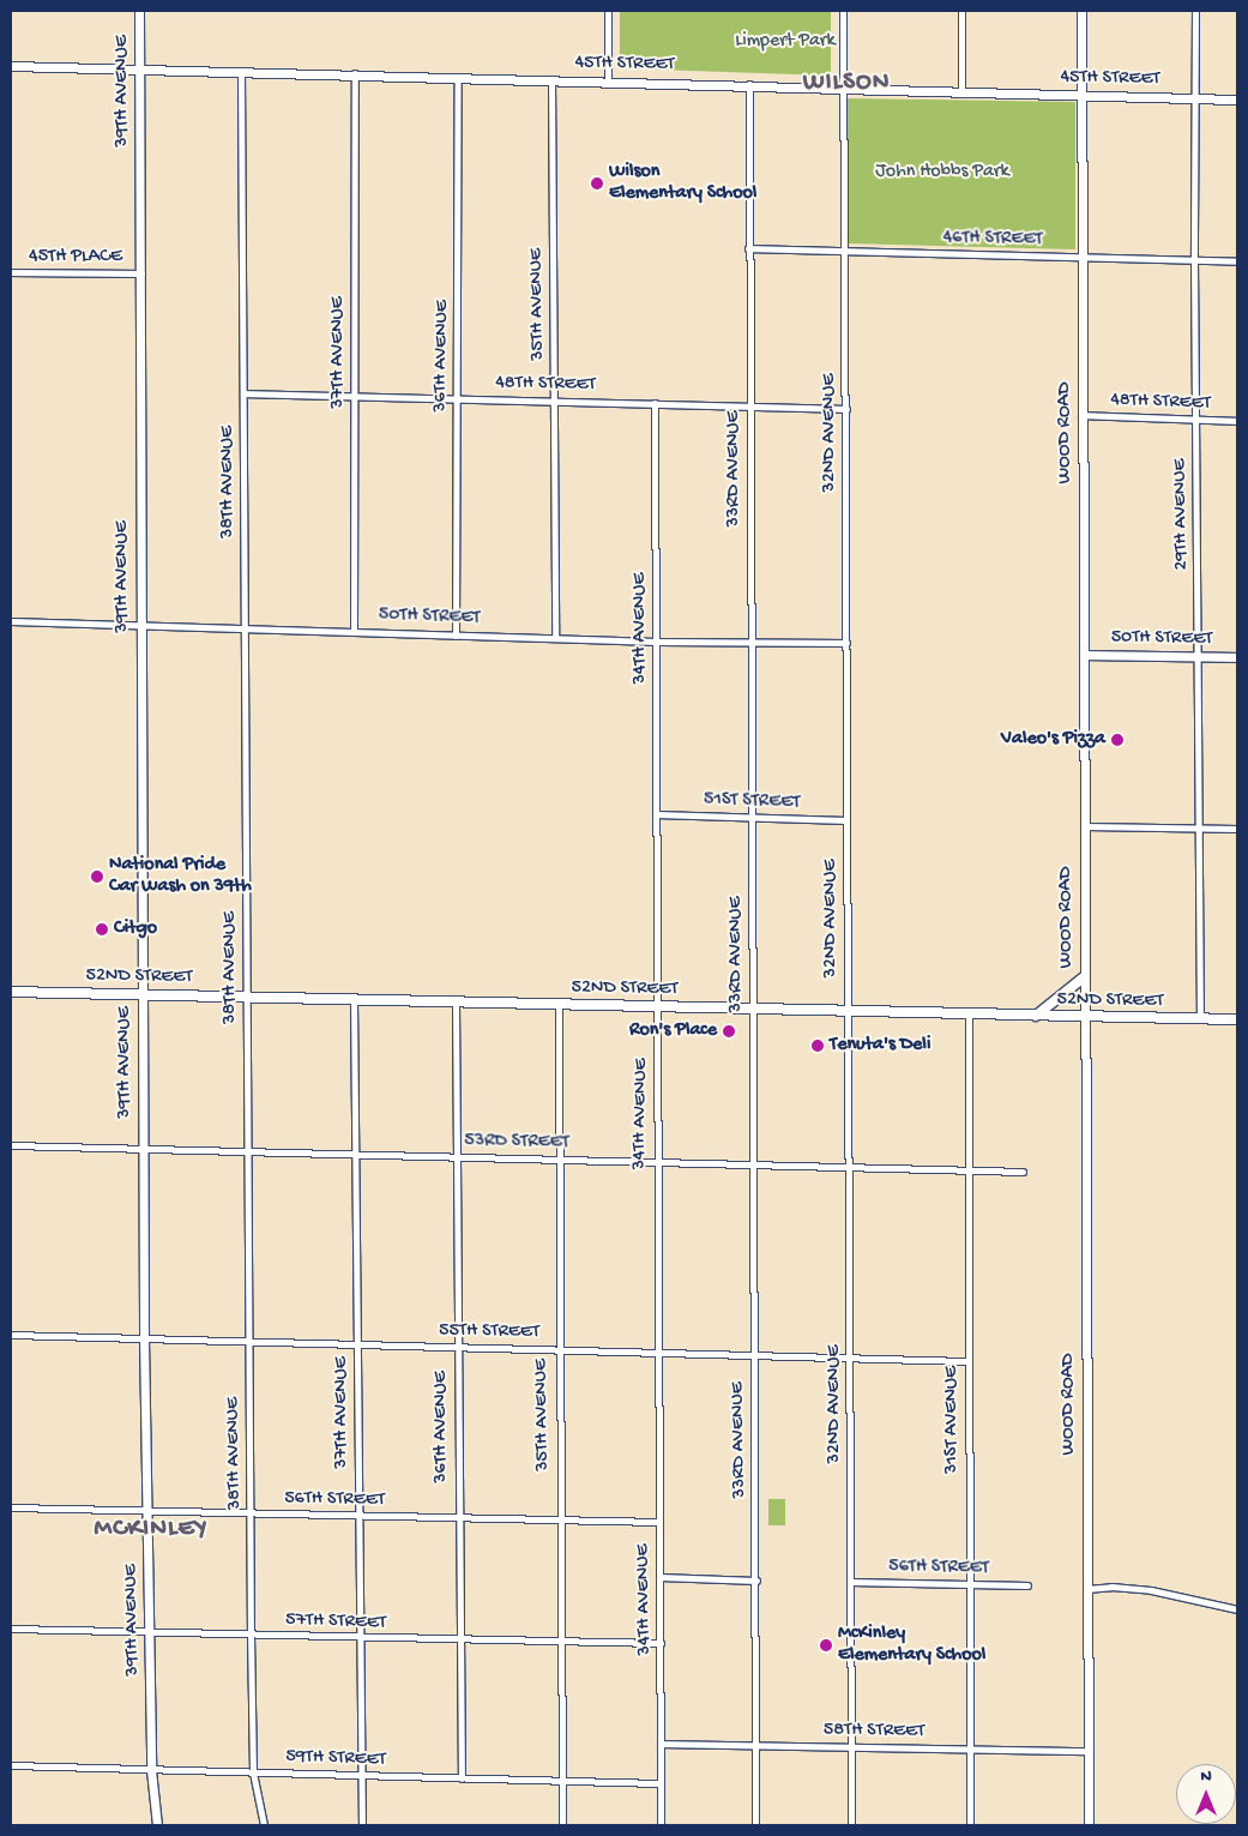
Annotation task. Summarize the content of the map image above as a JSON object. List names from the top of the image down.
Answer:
{
  "streets": {
    "main road": ["52ND STREET"],
    "street": [
      "45TH STREET",
      "39TH AVENUE",
      "46TH STREET",
      "45TH PLACE",
      "35TH AVENUE",
      "37TH AVENUE",
      "36TH AVENUE",
      "48TH STREET",
      "32ND AVENUE",
      "WOOD ROAD",
      "33RD AVENUE",
      "38TH AVENUE",
      "29TH AVENUE",
      "50TH STREET",
      "34TH AVENUE",
      "51ST STREET",
      "53RD STREET",
      "55TH STREET",
      "31ST AVENUE",
      "56TH STREET",
      "57TH STREET",
      "58TH STREET",
      "59TH STREET"
    ]
  },
  "crossings": [
    ["45TH STREET", "39TH AVENUE"],
    ["45TH STREET", "35TH AVENUE"],
    ["45TH STREET", "37TH AVENUE"],
    ["45TH STREET", "36TH AVENUE"],
    ["45TH STREET", "32ND AVENUE"],
    ["45TH STREET", "WOOD ROAD"],
    ["45TH STREET", "33RD AVENUE"],
    ["45TH STREET", "38TH AVENUE"],
    ["45TH STREET", "29TH AVENUE"],
    ["39TH AVENUE", "45TH PLACE"],
    ["39TH AVENUE", "50TH STREET"],
    ["39TH AVENUE", "52ND STREET"],
    ["39TH AVENUE", "53RD STREET"],
    ["39TH AVENUE", "55TH STREET"],
    ["39TH AVENUE", "56TH STREET"],
    ["39TH AVENUE", "57TH STREET"],
    ["39TH AVENUE", "59TH STREET"],
    ["46TH STREET", "32ND AVENUE"],
    ["46TH STREET", "WOOD ROAD"],
    ["46TH STREET", "33RD AVENUE"],
    ["46TH STREET", "29TH AVENUE"],
    ["35TH AVENUE", "48TH STREET"],
    ["35TH AVENUE", "50TH STREET"],
    ["35TH AVENUE", "52ND STREET"],
    ["35TH AVENUE", "53RD STREET"],
    ["35TH AVENUE", "55TH STREET"],
    ["35TH AVENUE", "56TH STREET"],
    ["35TH AVENUE", "57TH STREET"],
    ["35TH AVENUE", "59TH STREET"],
    ["37TH AVENUE", "48TH STREET"],
    ["37TH AVENUE", "50TH STREET"],
    ["37TH AVENUE", "52ND STREET"],
    ["37TH AVENUE", "53RD STREET"],
    ["37TH AVENUE", "55TH STREET"],
    ["37TH AVENUE", "56TH STREET"],
    ["37TH AVENUE", "57TH STREET"],
    ["37TH AVENUE", "59TH STREET"],
    ["36TH AVENUE", "48TH STREET"],
    ["36TH AVENUE", "50TH STREET"],
    ["36TH AVENUE", "52ND STREET"],
    ["36TH AVENUE", "53RD STREET"],
    ["36TH AVENUE", "55TH STREET"],
    ["36TH AVENUE", "56TH STREET"],
    ["36TH AVENUE", "57TH STREET"],
    ["36TH AVENUE", "59TH STREET"],
    ["48TH STREET", "32ND AVENUE"],
    ["48TH STREET", "WOOD ROAD"],
    ["48TH STREET", "33RD AVENUE"],
    ["48TH STREET", "38TH AVENUE"],
    ["48TH STREET", "29TH AVENUE"],
    ["48TH STREET", "34TH AVENUE"],
    ["32ND AVENUE", "50TH STREET"],
    ["32ND AVENUE", "51ST STREET"],
    ["32ND AVENUE", "52ND STREET"],
    ["32ND AVENUE", "53RD STREET"],
    ["32ND AVENUE", "55TH STREET"],
    ["32ND AVENUE", "56TH STREET"],
    ["32ND AVENUE", "58TH STREET"],
    ["WOOD ROAD", "50TH STREET"],
    ["WOOD ROAD", "52ND STREET"],
    ["WOOD ROAD", "58TH STREET"],
    ["33RD AVENUE", "50TH STREET"],
    ["33RD AVENUE", "51ST STREET"],
    ["33RD AVENUE", "52ND STREET"],
    ["33RD AVENUE", "53RD STREET"],
    ["33RD AVENUE", "55TH STREET"],
    ["33RD AVENUE", "58TH STREET"],
    ["38TH AVENUE", "50TH STREET"],
    ["38TH AVENUE", "52ND STREET"],
    ["38TH AVENUE", "53RD STREET"],
    ["38TH AVENUE", "55TH STREET"],
    ["38TH AVENUE", "56TH STREET"],
    ["38TH AVENUE", "57TH STREET"],
    ["38TH AVENUE", "59TH STREET"],
    ["29TH AVENUE", "50TH STREET"],
    ["29TH AVENUE", "52ND STREET"],
    ["50TH STREET", "34TH AVENUE"],
    ["34TH AVENUE", "51ST STREET"],
    ["34TH AVENUE", "52ND STREET"],
    ["34TH AVENUE", "53RD STREET"],
    ["34TH AVENUE", "55TH STREET"],
    ["34TH AVENUE", "56TH STREET"],
    ["34TH AVENUE", "57TH STREET"],
    ["34TH AVENUE", "58TH STREET"],
    ["34TH AVENUE", "59TH STREET"],
    ["52ND STREET", "31ST AVENUE"],
    ["53RD STREET", "31ST AVENUE"],
    ["55TH STREET", "31ST AVENUE"],
    ["31ST AVENUE", "56TH STREET"],
    ["31ST AVENUE", "58TH STREET"]
  ],
  "districts": ["WILSON", "MCKINLEY"],
  "parks": ["Limpert Park", "John Hobbs Park"],
  "places": [
    "Wilson Elementary School",
    "Valeo's Pizza",
    "National Pride Car Wash on 39th",
    "Citgo",
    "Ron's Place",
    "Tenuta's Deli",
    "McKinley Elementary School"
  ],
  "north": "top"
}
